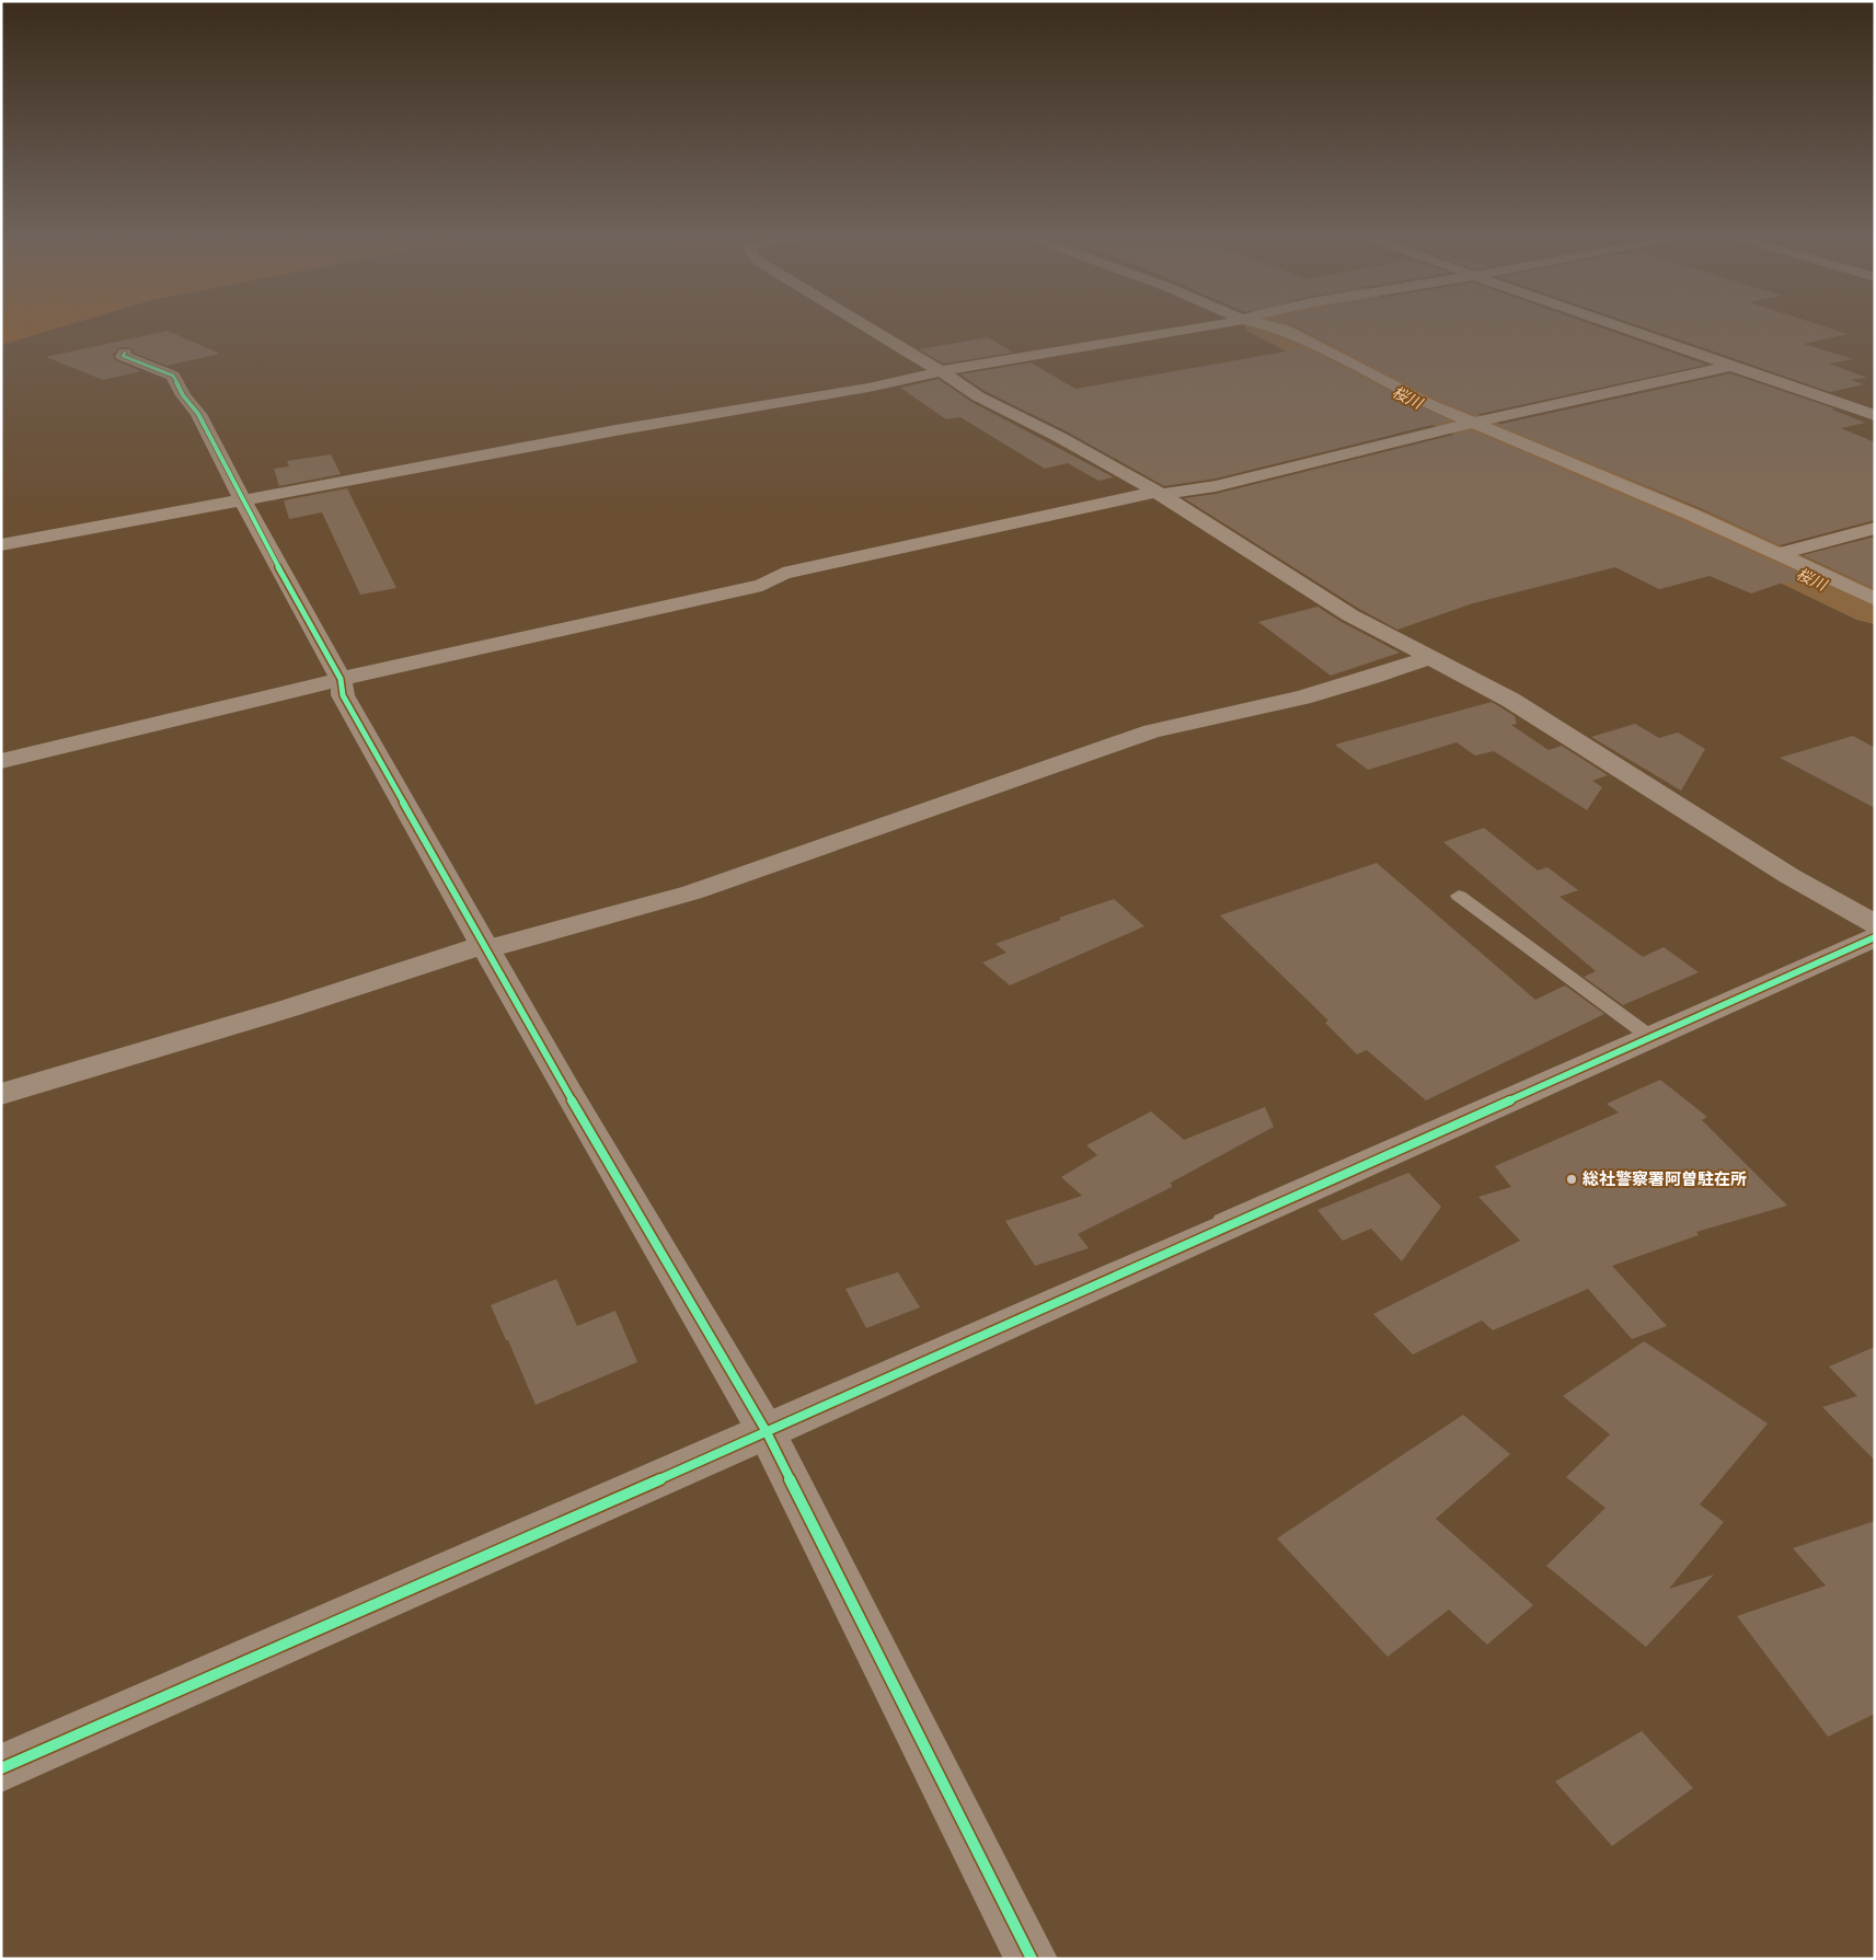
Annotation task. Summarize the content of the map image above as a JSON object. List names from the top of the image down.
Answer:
{
  "water": ["桜川"],
  "places": ["総社警察署阿曽駐在所"]
}
